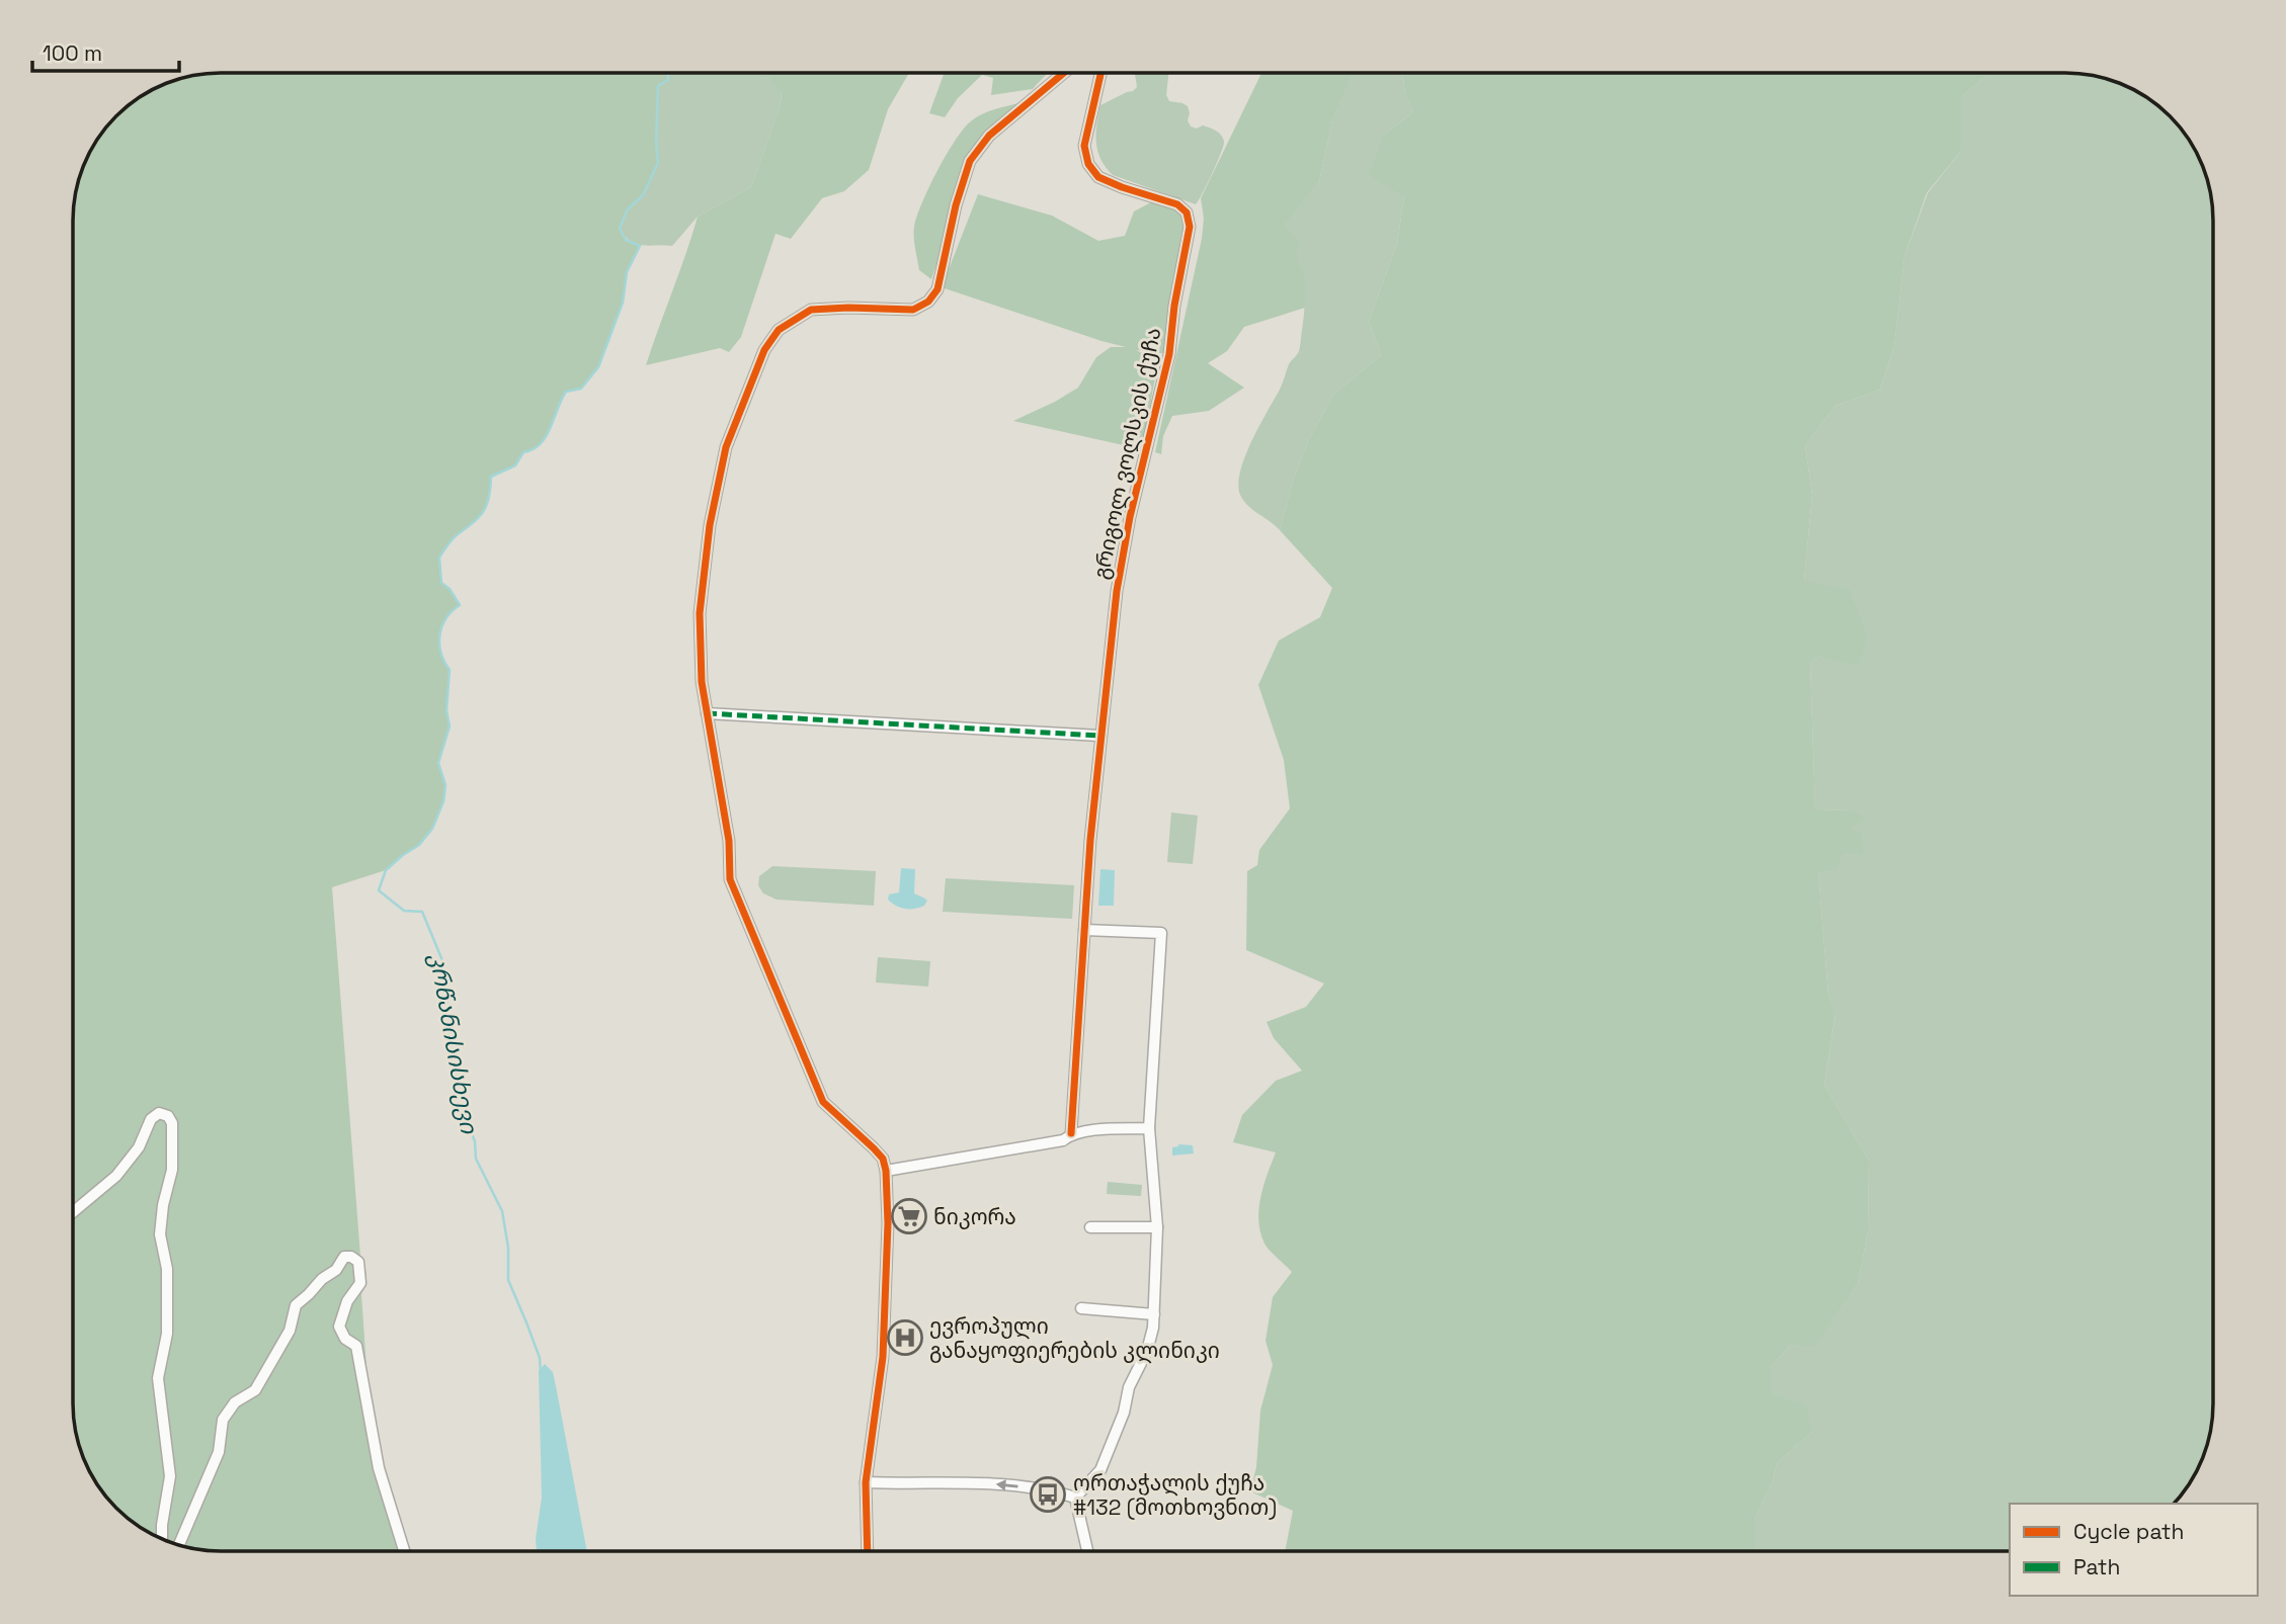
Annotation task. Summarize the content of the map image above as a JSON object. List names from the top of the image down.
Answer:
{
  "streets": {
    "street": ["გრიგოლ ვოლსკის ქუჩა"]
  },
  "water": ["კრწანისისხევი"],
  "places": {
    "supermarket": ["ნიკორა"],
    "hospital": ["ევროპული განაყოფიერების კლინიკი"],
    "bus stop": ["ორთაჭალის ქუჩა #132 (მოთხოვნით)"]
  },
  "legend": ["Cycle path", "Path"],
  "scale_bar": "100 m"
}
